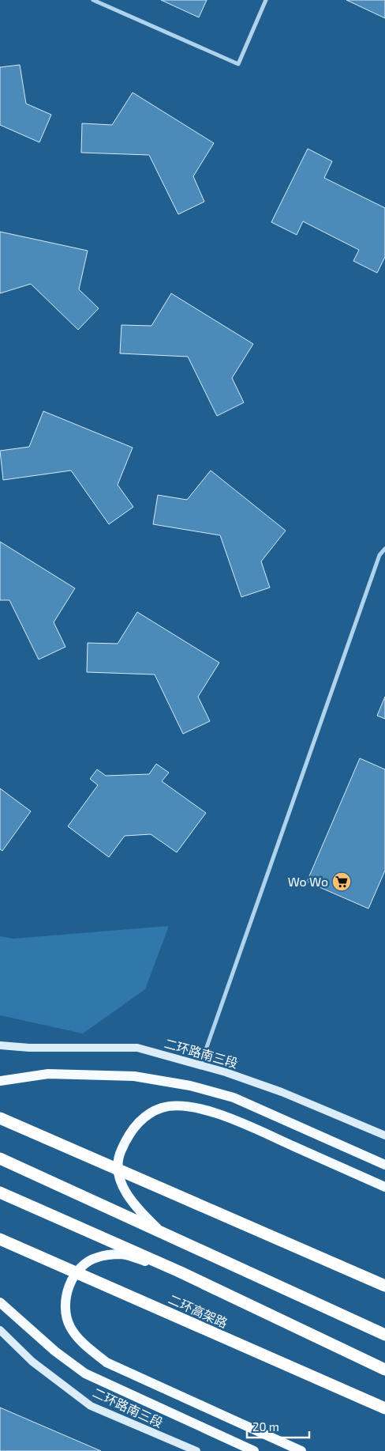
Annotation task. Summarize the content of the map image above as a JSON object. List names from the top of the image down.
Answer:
{
  "streets": {
    "highway": ["二环高架路"],
    "main road": ["二环路南三段"]
  },
  "places": {
    "supermarket": ["Wo Wo"]
  },
  "scale_bar": "20 m"
}
